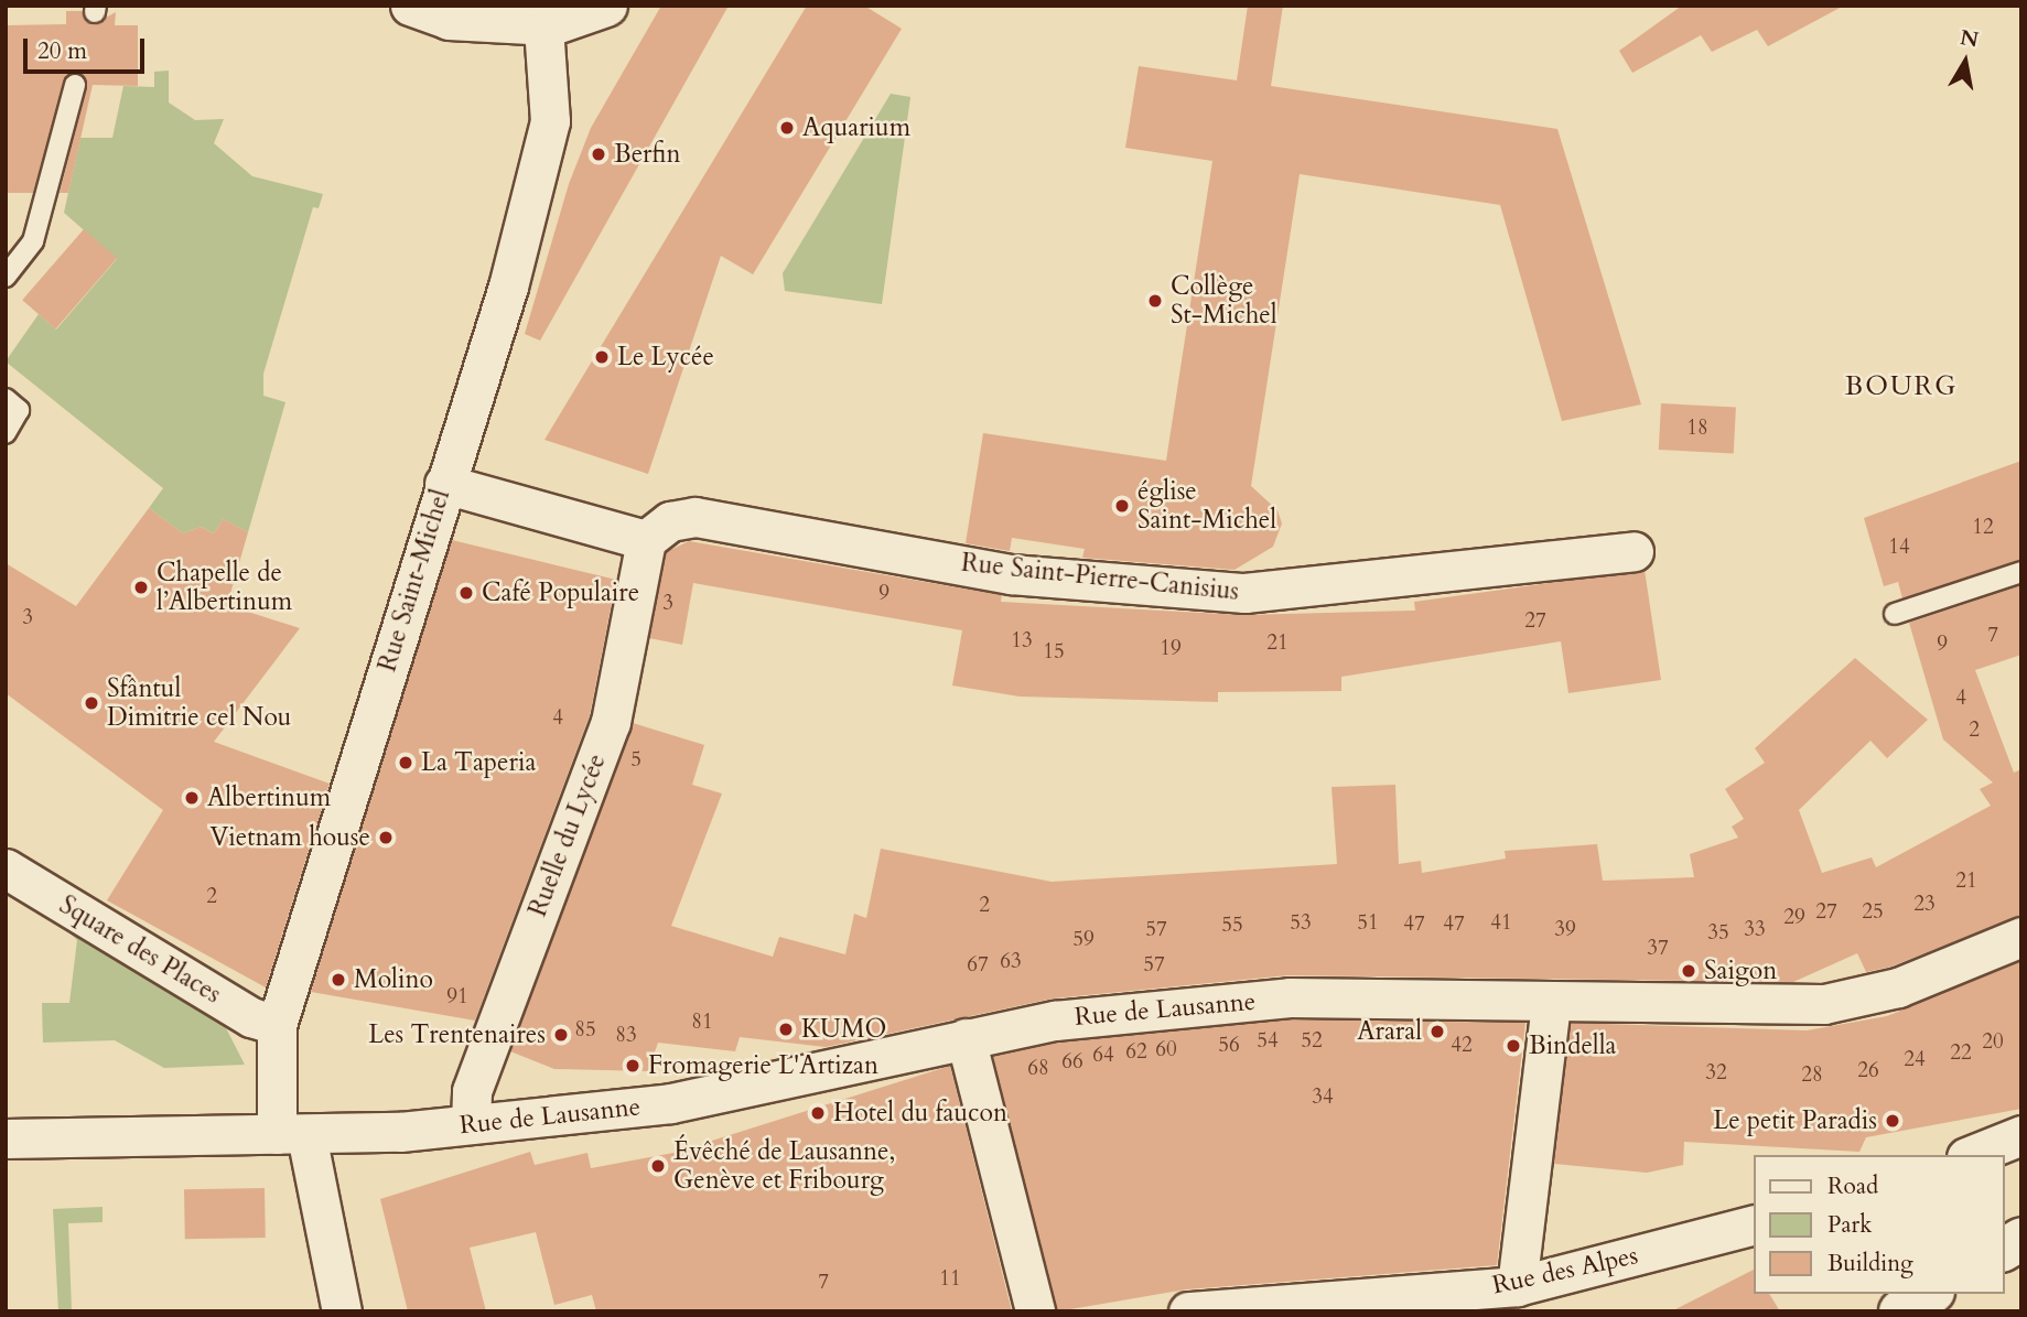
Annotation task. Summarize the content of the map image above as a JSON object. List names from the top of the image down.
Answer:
{
  "streets": {
    "street": [
      "Rue Saint-Pierre-Canisius",
      "Rue Saint-Michel",
      "Ruelle du Lycée",
      "Square des Places",
      "Rue de Lausanne",
      "Rue des Alpes"
    ]
  },
  "crossings": [
    ["Rue Saint-Pierre-Canisius", "Ruelle du Lycée"],
    ["Rue Saint-Michel", "Square des Places"],
    ["Rue Saint-Michel", "Rue de Lausanne"],
    ["Ruelle du Lycée", "Rue de Lausanne"]
  ],
  "districts": ["BOURG"],
  "places": [
    "Aquarium",
    "Berfin",
    "Collège St-Michel",
    "Le Lycée",
    "église Saint-Michel",
    "Chapelle de l’Albertinum",
    "Café Populaire",
    "Sfântul Dimitrie cel Nou",
    "La Taperia",
    "Albertinum",
    "Vietnam house",
    "Saigon",
    "Molino",
    "KUMO",
    "Araral",
    "Les Trentenaires",
    "Bindella",
    "Fromagerie L'Artizan",
    "Hotel du faucon",
    "Le petit Paradis",
    "Évêché de Lausanne, Genève et Fribourg"
  ],
  "house_numbers": [
    "18",
    "12",
    "14",
    "9",
    "3",
    "3",
    "27",
    "7",
    "13",
    "21",
    "9",
    "19",
    "15",
    "4",
    "4",
    "2",
    "5",
    "21",
    "2",
    "23",
    "2",
    "27",
    "25",
    "29",
    "53",
    "51",
    "41",
    "47",
    "47",
    "55",
    "57",
    "39",
    "33",
    "35",
    "59",
    "37",
    "63",
    "67",
    "57",
    "91",
    "81",
    "85",
    "83",
    "54",
    "52",
    "20",
    "56",
    "42",
    "60",
    "62",
    "22",
    "64",
    "24",
    "66",
    "68",
    "26",
    "32",
    "28",
    "34",
    "11",
    "7"
  ],
  "legend": ["Road", "Park", "Building"],
  "scale_bar": "20 m",
  "north": "top"
}
